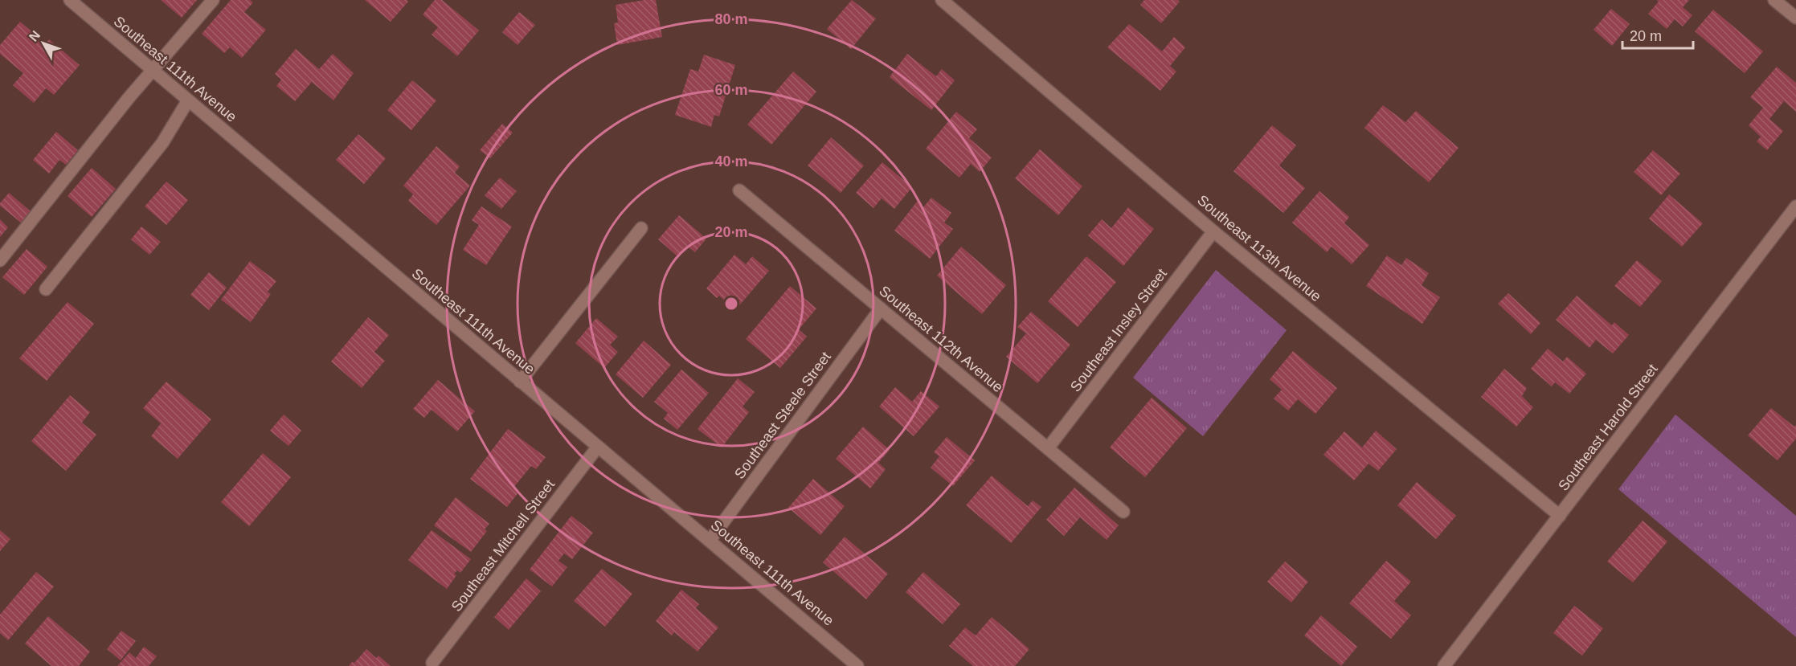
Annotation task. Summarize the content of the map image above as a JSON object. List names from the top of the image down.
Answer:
{
  "streets": {
    "street": [
      "Southeast 111th Avenue",
      "Southeast 113th Avenue",
      "Southeast Insley Street",
      "Southeast 112th Avenue",
      "Southeast Steele Street",
      "Southeast Harold Street",
      "Southeast Mitchell Street"
    ]
  },
  "crossings": [
    ["Southeast 111th Avenue", "Southeast Steele Street"],
    ["Southeast 111th Avenue", "Southeast Mitchell Street"],
    ["Southeast 113th Avenue", "Southeast Insley Street"],
    ["Southeast 113th Avenue", "Southeast Harold Street"],
    ["Southeast Insley Street", "Southeast 112th Avenue"],
    ["Southeast 112th Avenue", "Southeast Steele Street"]
  ],
  "scale_bar": "20 m",
  "north": "top left",
  "rings": [
    "80 m",
    "60 m",
    "40 m",
    "20 m"
  ]
}
